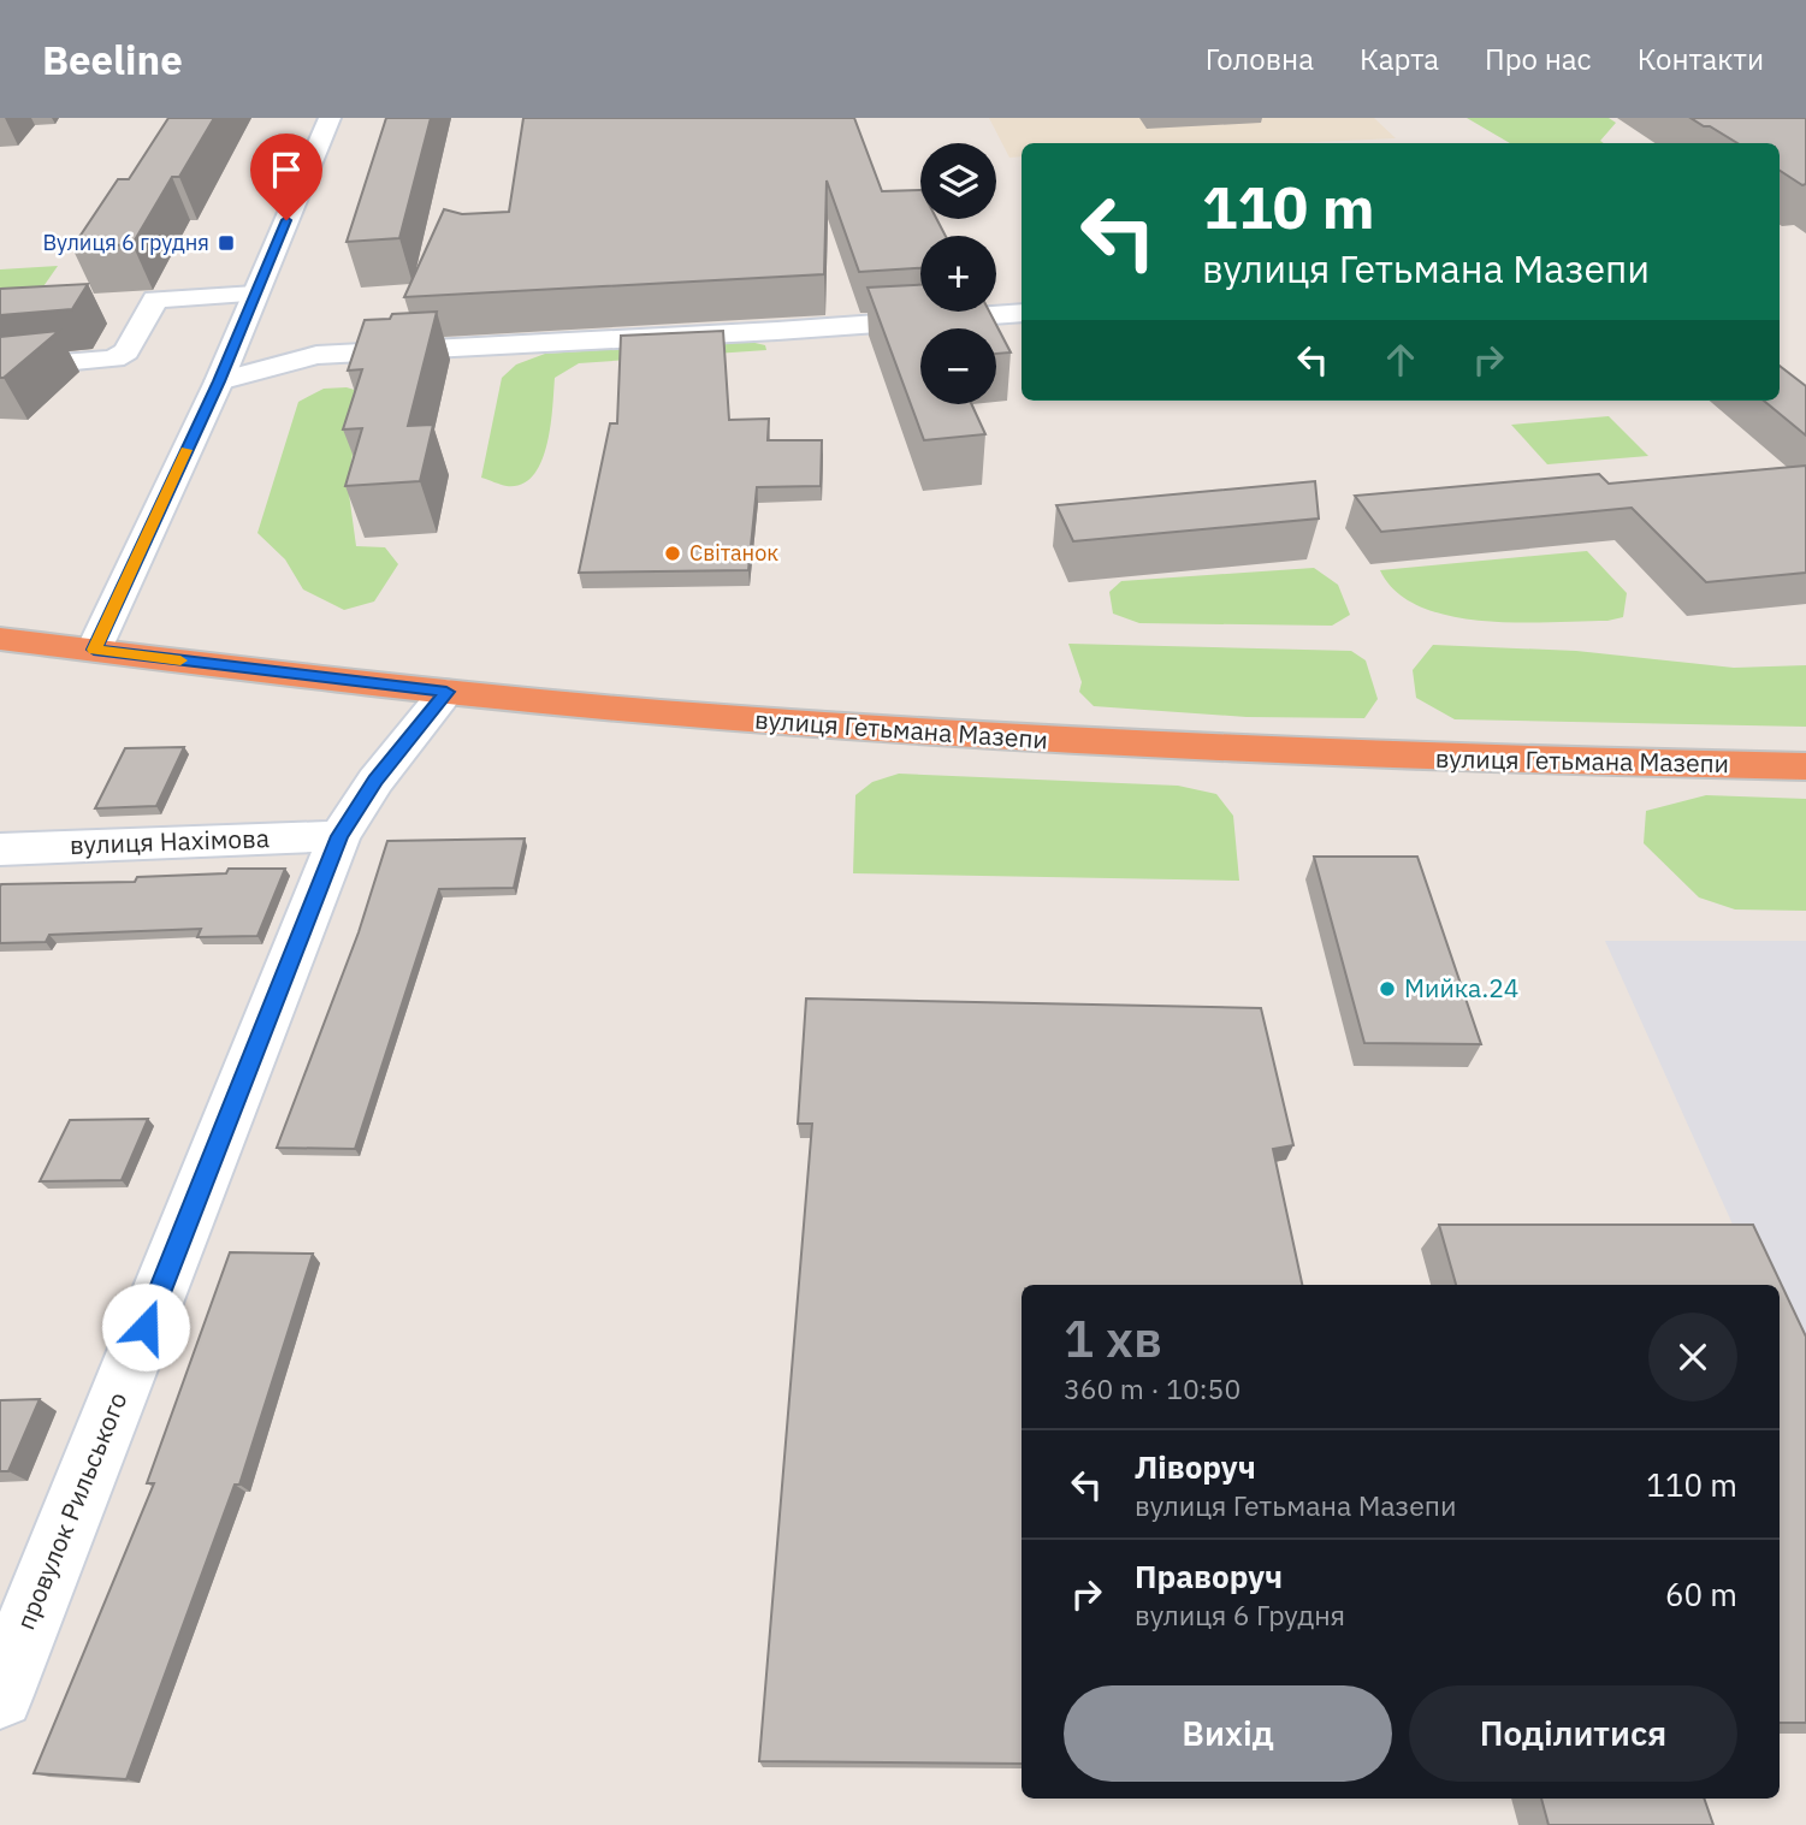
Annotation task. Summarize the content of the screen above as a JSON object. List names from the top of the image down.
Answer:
{
  "streets": {
    "highway": ["вулиця Гетьмана Мазепи"],
    "street": ["вулиця Нахімова", "провулок Рильського"]
  },
  "crossings": [
    ["вулиця Гетьмана Мазепи", "провулок Рильського"],
    ["вулиця Нахімова", "провулок Рильського"]
  ],
  "places": {
    "transit": ["Вулиця 6 грудня"],
    "other": ["Світанок", "Мийка.24"]
  },
  "page": {
    "header": "Beeline",
    "nav": [
      "Головна",
      "Карта",
      "Про нас",
      "Контакти"
    ],
    "map_buttons": ["+", "−"],
    "turn": ["110 m", "вулиця Гетьмана Мазепи"],
    "heading": ["1 хв", "360 m · 10:50"],
    "list": [
      {
        "name": "Ліворуч",
        "note": "вулиця Гетьмана Мазепи",
        "value": "110 m"
      },
      {
        "name": "Праворуч",
        "note": "вулиця 6 Грудня",
        "value": "60 m"
      }
    ],
    "buttons": ["Вихід", "Поділитися"]
  }
}
